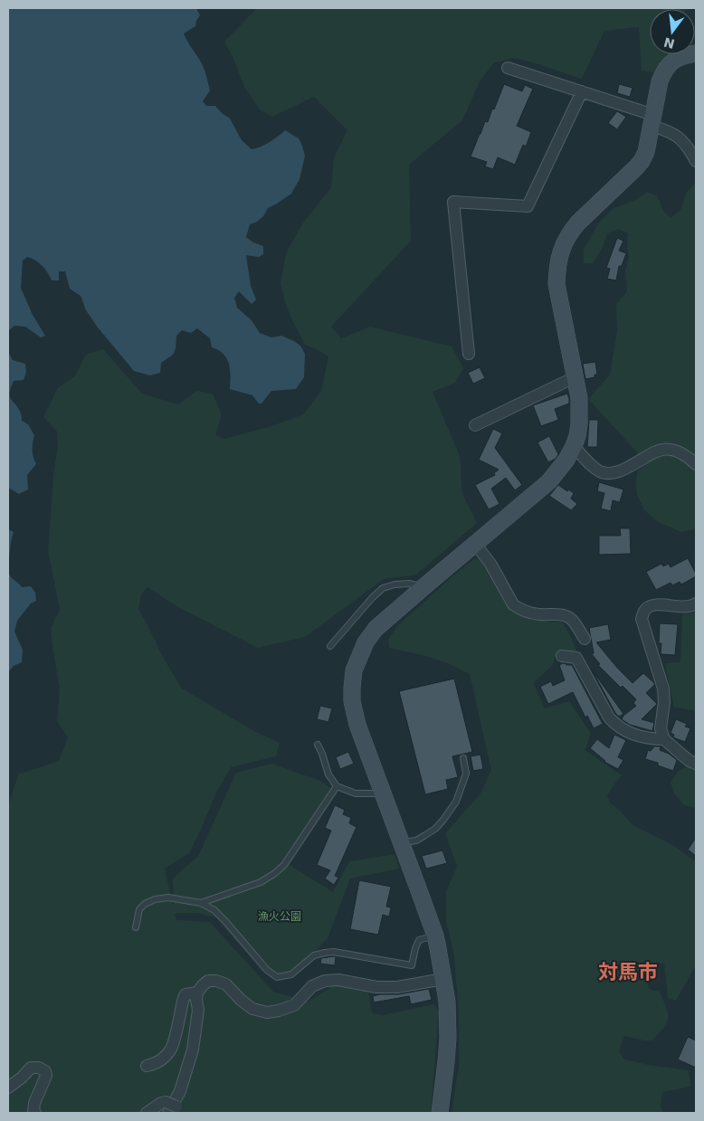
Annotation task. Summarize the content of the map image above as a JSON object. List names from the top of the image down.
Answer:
{
  "districts": ["対馬市"],
  "parks": ["漁火公園"],
  "north": "bottom"
}
